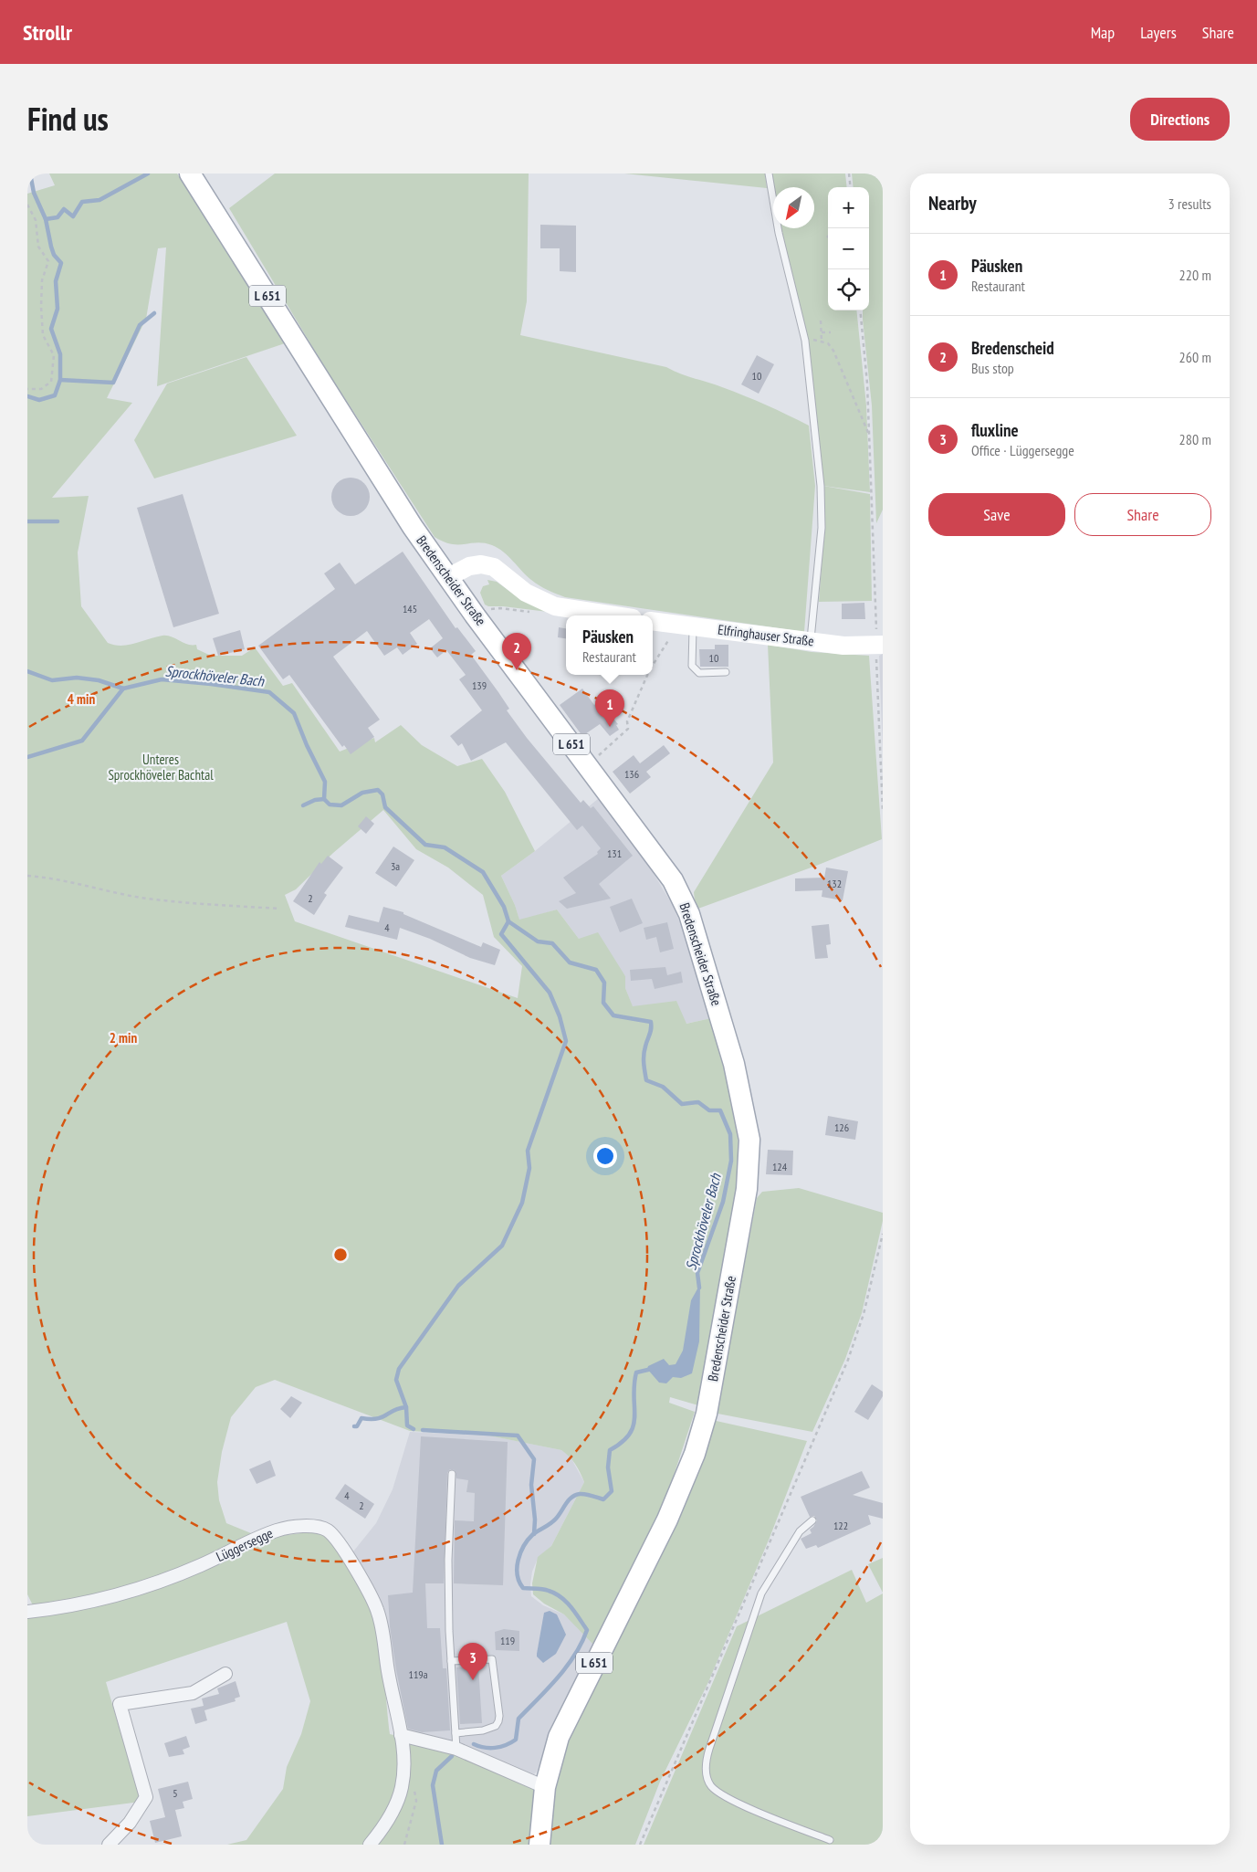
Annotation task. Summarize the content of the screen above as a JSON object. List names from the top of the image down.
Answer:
{
  "streets": {
    "main road": ["L 651", "Bredenscheider Straße", "Elfringhauser Straße"],
    "street": ["Lüggersegge"]
  },
  "water": ["Sprockhöveler Bach"],
  "parks": ["Unteres Sprockhöveler Bachtal"],
  "house_numbers": [
    "10",
    "145",
    "10",
    "139",
    "136",
    "131",
    "3a",
    "132",
    "2",
    "4",
    "126",
    "124",
    "4",
    "2",
    "122",
    "119",
    "119a",
    "5"
  ],
  "north": "bottom left",
  "page": {
    "header": "Strollr",
    "nav": ["Map", "Layers", "Share"],
    "title": "Find us",
    "buttons": [
      "Directions",
      ["Save", "Share"]
    ],
    "heading": ["Nearby", "3 results"],
    "map_buttons": ["+", "−"],
    "list": [
      {
        "mark": "1",
        "name": "Päusken",
        "note": "Restaurant",
        "value": "220 m"
      },
      {
        "mark": "2",
        "name": "Bredenscheid",
        "note": "Bus stop",
        "value": "260 m"
      },
      {
        "mark": "3",
        "name": "fluxline",
        "note": "Office · Lüggersegge",
        "value": "280 m"
      }
    ],
    "popup": ["Päusken", "Restaurant"],
    "pins": ["2", "1", "3"]
  },
  "rings": ["4 min", "2 min"]
}
